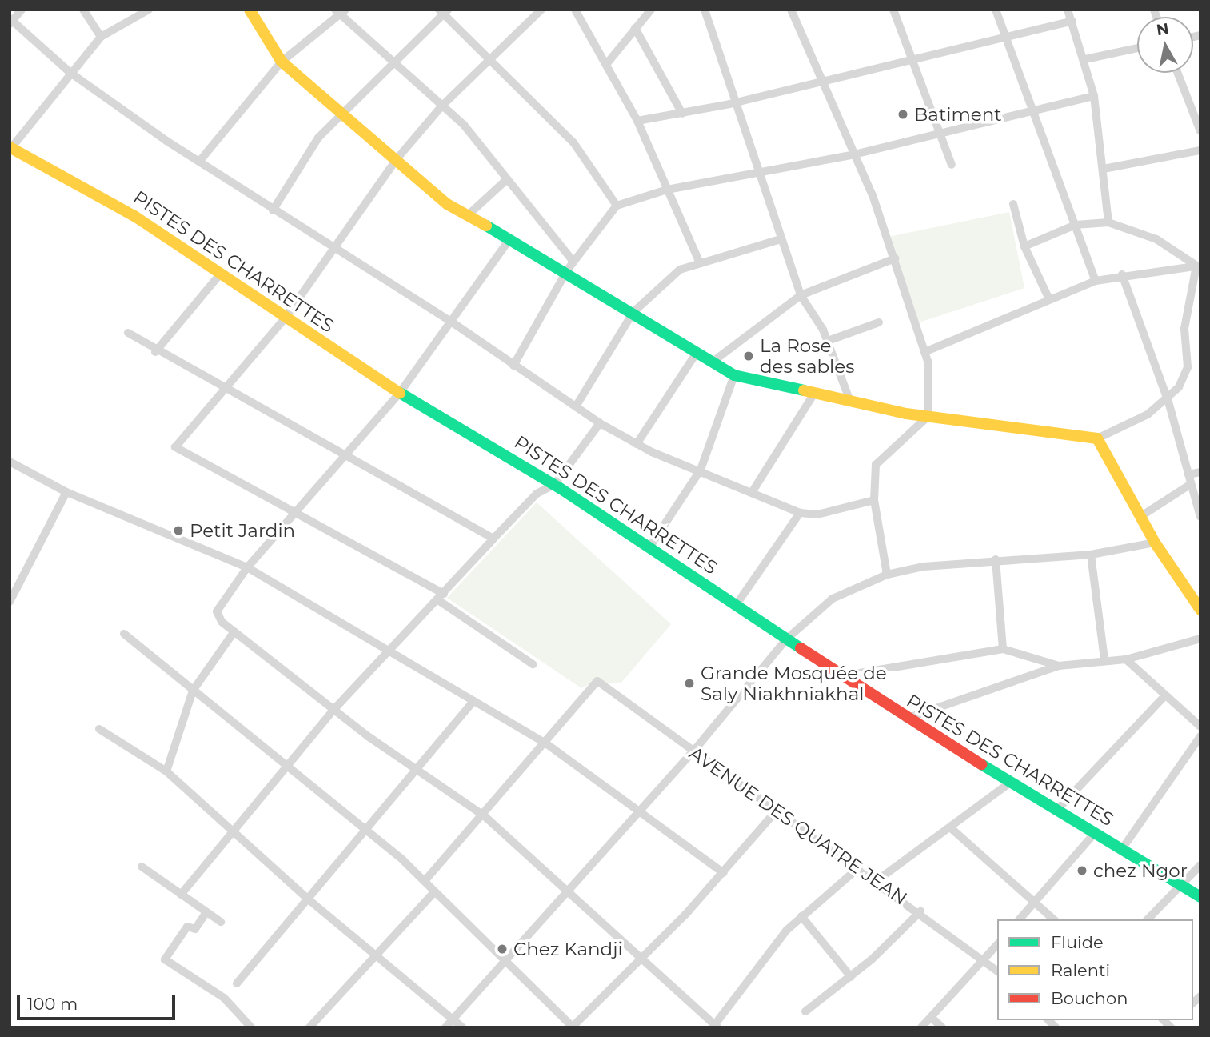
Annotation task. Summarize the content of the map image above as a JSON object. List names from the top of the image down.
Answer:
{
  "streets": {
    "main road": ["PISTES DES CHARRETTES"],
    "street": ["AVENUE DES QUATRE JEAN"]
  },
  "places": [
    "Batiment",
    "La Rose des sables",
    "Petit Jardin",
    "Grande Mosquée de Saly Niakhniakhal",
    "chez Ngor",
    "Chez Kandji"
  ],
  "legend": ["Fluide", "Ralenti", "Bouchon"],
  "scale_bar": "100 m",
  "north": "top"
}
